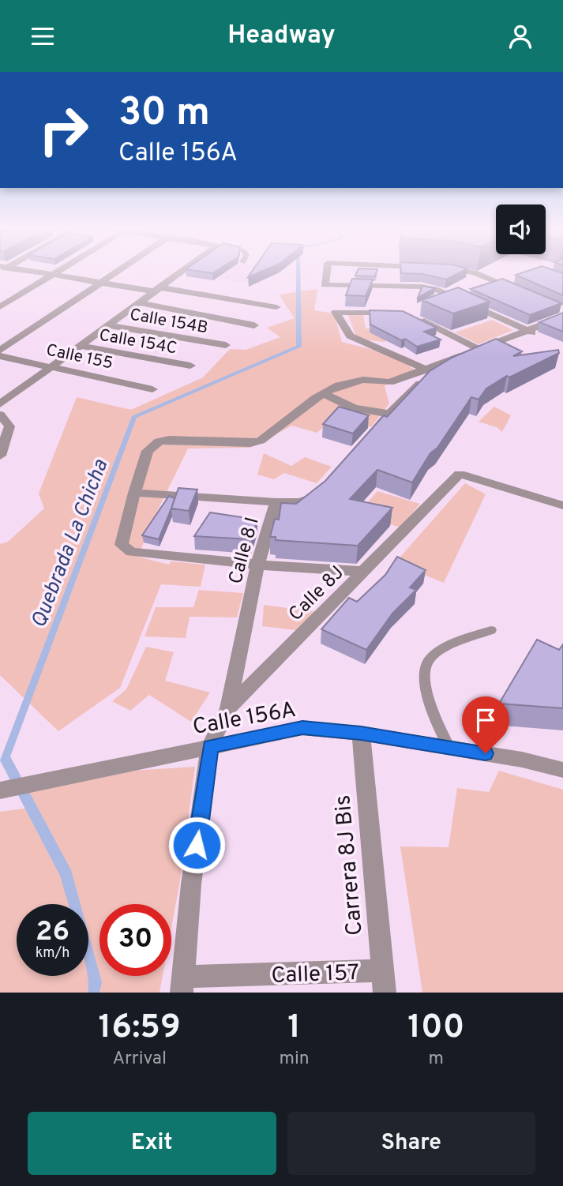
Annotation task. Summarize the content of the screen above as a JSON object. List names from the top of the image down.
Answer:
{
  "streets": {
    "street": [
      "Calle 154B",
      "Calle 154C",
      "Calle 155",
      "Calle 8 I",
      "Calle 8J",
      "Calle 156A",
      "Carrera 8J Bis",
      "Calle 157"
    ]
  },
  "crossings": [
    ["Calle 8 I", "Calle 8J"],
    ["Calle 8J", "Calle 156A"],
    ["Calle 8J", "Calle 157"],
    ["Calle 156A", "Carrera 8J Bis"],
    ["Carrera 8J Bis", "Calle 157"]
  ],
  "water": ["Quebrada La Chicha"],
  "page": {
    "header": "Headway",
    "turn": ["30 m", "Calle 156A"],
    "speed": "26 km/h",
    "limit": "30",
    "eta": [
      "16:59",
      "Arrival",
      "1",
      "min",
      "100",
      "m"
    ],
    "buttons": ["Exit", "Share"]
  }
}
